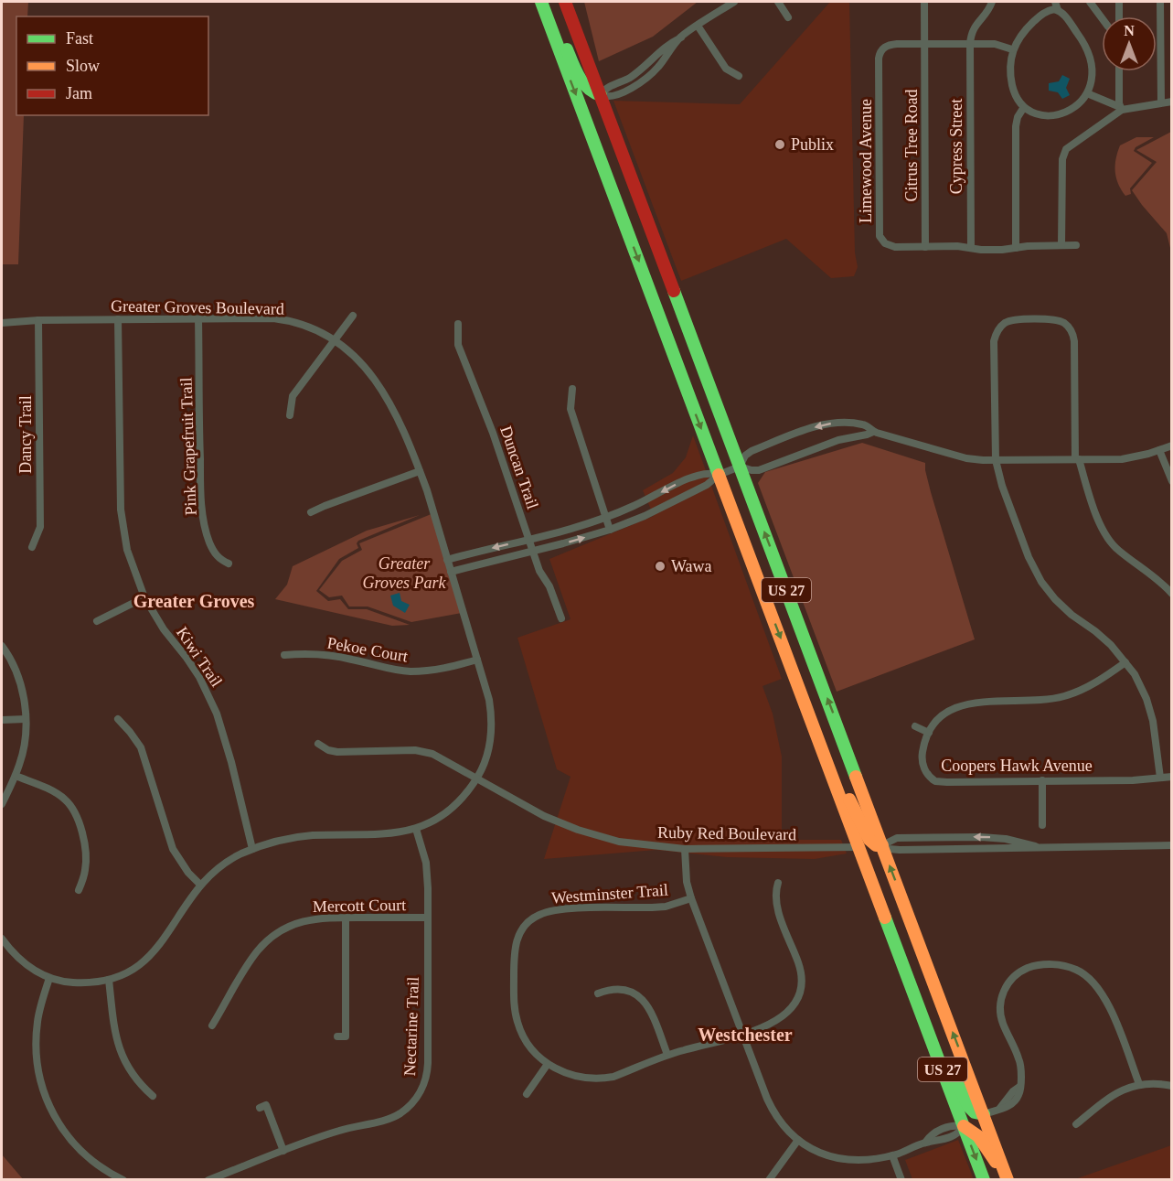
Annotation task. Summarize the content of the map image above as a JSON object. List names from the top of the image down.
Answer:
{
  "streets": {
    "highway": ["US 27"],
    "street": [
      "Citrus Tree Road",
      "Cypress Street",
      "Limewood Avenue",
      "Greater Groves Boulevard",
      "Dancy Trail",
      "Pink Grapefruit Trail",
      "Duncan Trail",
      "Pekoe Court",
      "Kiwi Trail",
      "Coopers Hawk Avenue",
      "Ruby Red Boulevard",
      "Westminster Trail",
      "Mercott Court",
      "Nectarine Trail"
    ]
  },
  "crossings": [
    ["Citrus Tree Road", "Limewood Avenue"],
    ["Cypress Street", "Limewood Avenue"],
    ["Greater Groves Boulevard", "Dancy Trail"],
    ["Greater Groves Boulevard", "Pink Grapefruit Trail"],
    ["Greater Groves Boulevard", "Pekoe Court"],
    ["Greater Groves Boulevard", "Kiwi Trail"],
    ["Greater Groves Boulevard", "Ruby Red Boulevard"],
    ["Greater Groves Boulevard", "Nectarine Trail"],
    ["US 27", "Ruby Red Boulevard"],
    ["Mercott Court", "Nectarine Trail"]
  ],
  "districts": ["Greater Groves", "Westchester"],
  "parks": ["Greater Groves Park"],
  "places": ["Publix", "Wawa"],
  "legend": ["Fast", "Slow", "Jam"],
  "north": "top"
}
